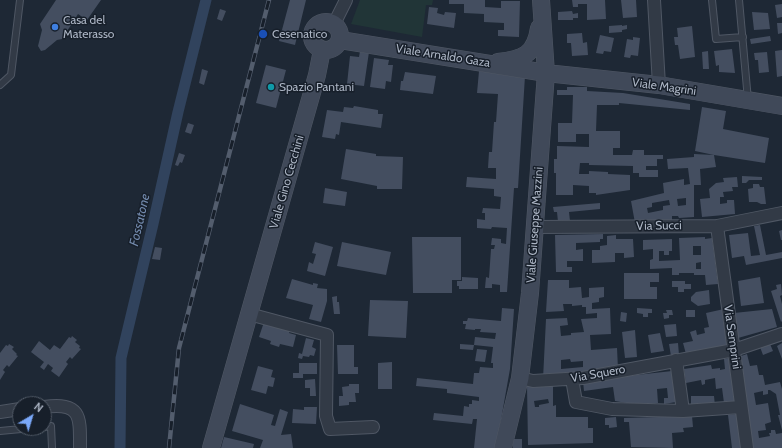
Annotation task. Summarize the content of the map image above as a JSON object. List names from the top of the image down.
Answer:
{
  "streets": {
    "street": [
      "Viale Arnaldo Gaza",
      "Viale Magrini",
      "Viale Gino Cecchini",
      "Viale Giuseppe Mazzini",
      "Via Succi",
      "Via Semprini",
      "Via Squero"
    ]
  },
  "crossings": [
    ["Viale Arnaldo Gaza", "Viale Magrini"],
    ["Viale Arnaldo Gaza", "Viale Gino Cecchini"],
    ["Viale Arnaldo Gaza", "Viale Giuseppe Mazzini"],
    ["Viale Magrini", "Viale Giuseppe Mazzini"],
    ["Viale Giuseppe Mazzini", "Via Succi"],
    ["Viale Giuseppe Mazzini", "Via Squero"],
    ["Via Succi", "Via Semprini"],
    ["Via Semprini", "Via Squero"]
  ],
  "water": ["Fossatone"],
  "places": ["Casa del Materasso", "Cesenatico", "Spazio Pantani"],
  "north": "top right"
}
